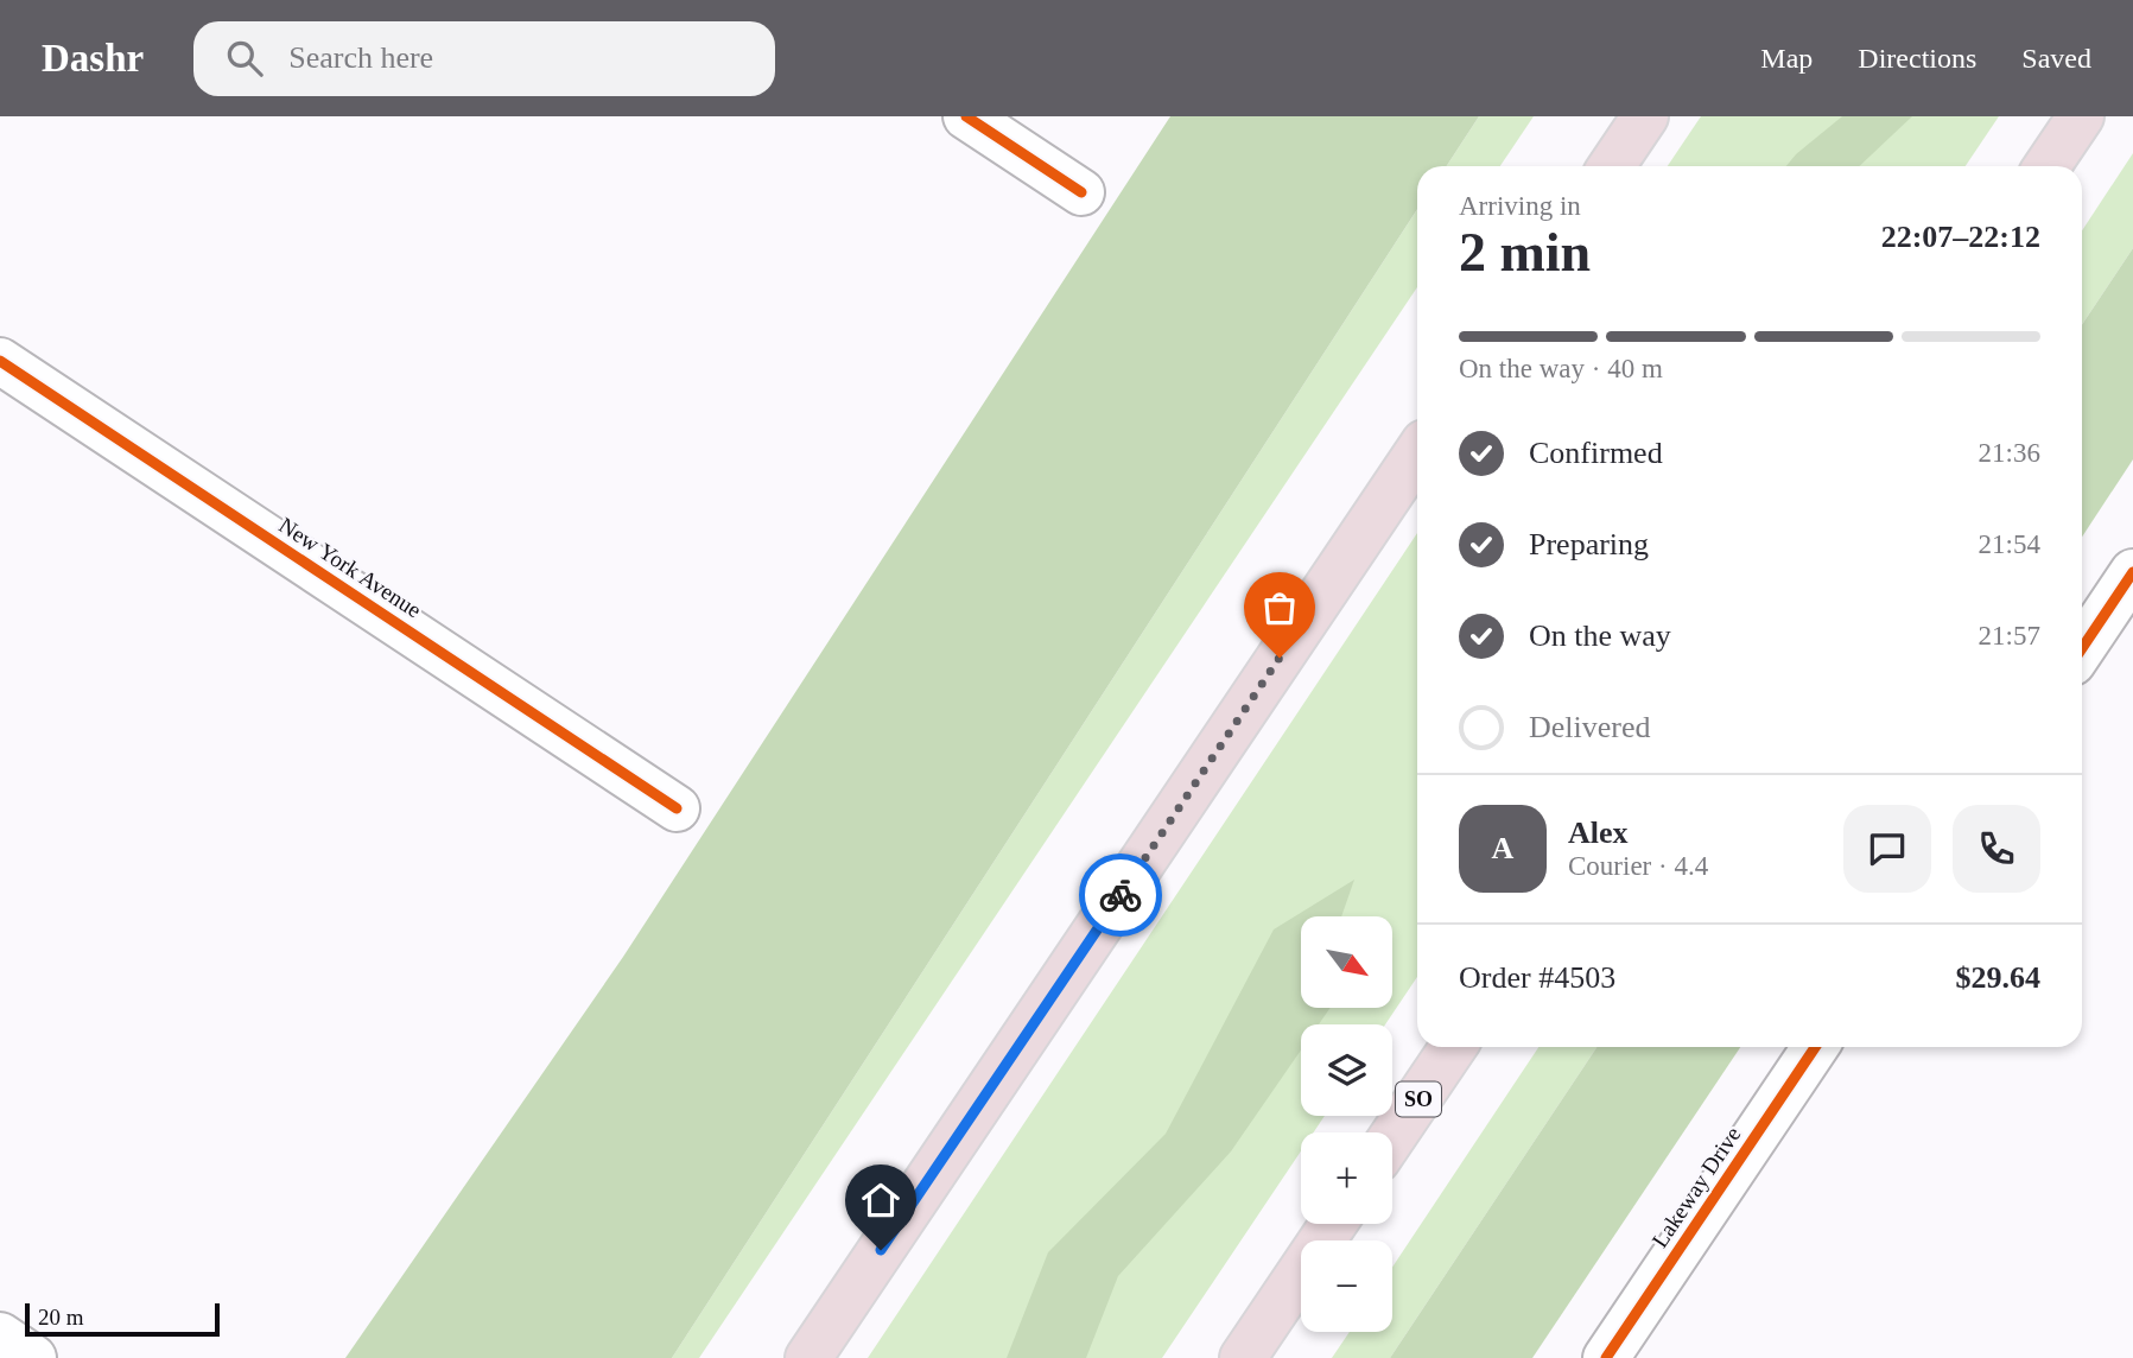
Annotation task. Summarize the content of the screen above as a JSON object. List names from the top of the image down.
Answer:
{
  "streets": {
    "highway": ["SO"],
    "street": ["New York Avenue", "Lakeway Drive"]
  },
  "scale_bar": "20 m",
  "north": "bottom right",
  "page": {
    "header": "Dashr",
    "search": "Search here",
    "nav": ["Map", "Directions", "Saved"],
    "heading": ["2 min", "Arriving in", "22:07–22:12"],
    "panel": [
      "Alex",
      "Courier · 4.4",
      "Order #4503",
      "$29.64"
    ],
    "bar": "On the way · 40 m",
    "list": [
      ["Confirmed", "21:36"],
      ["Preparing", "21:54"],
      ["On the way", "21:57"],
      "Delivered"
    ],
    "round": "A",
    "map_buttons": ["+", "−"],
    "scale": "20 m"
  }
}
